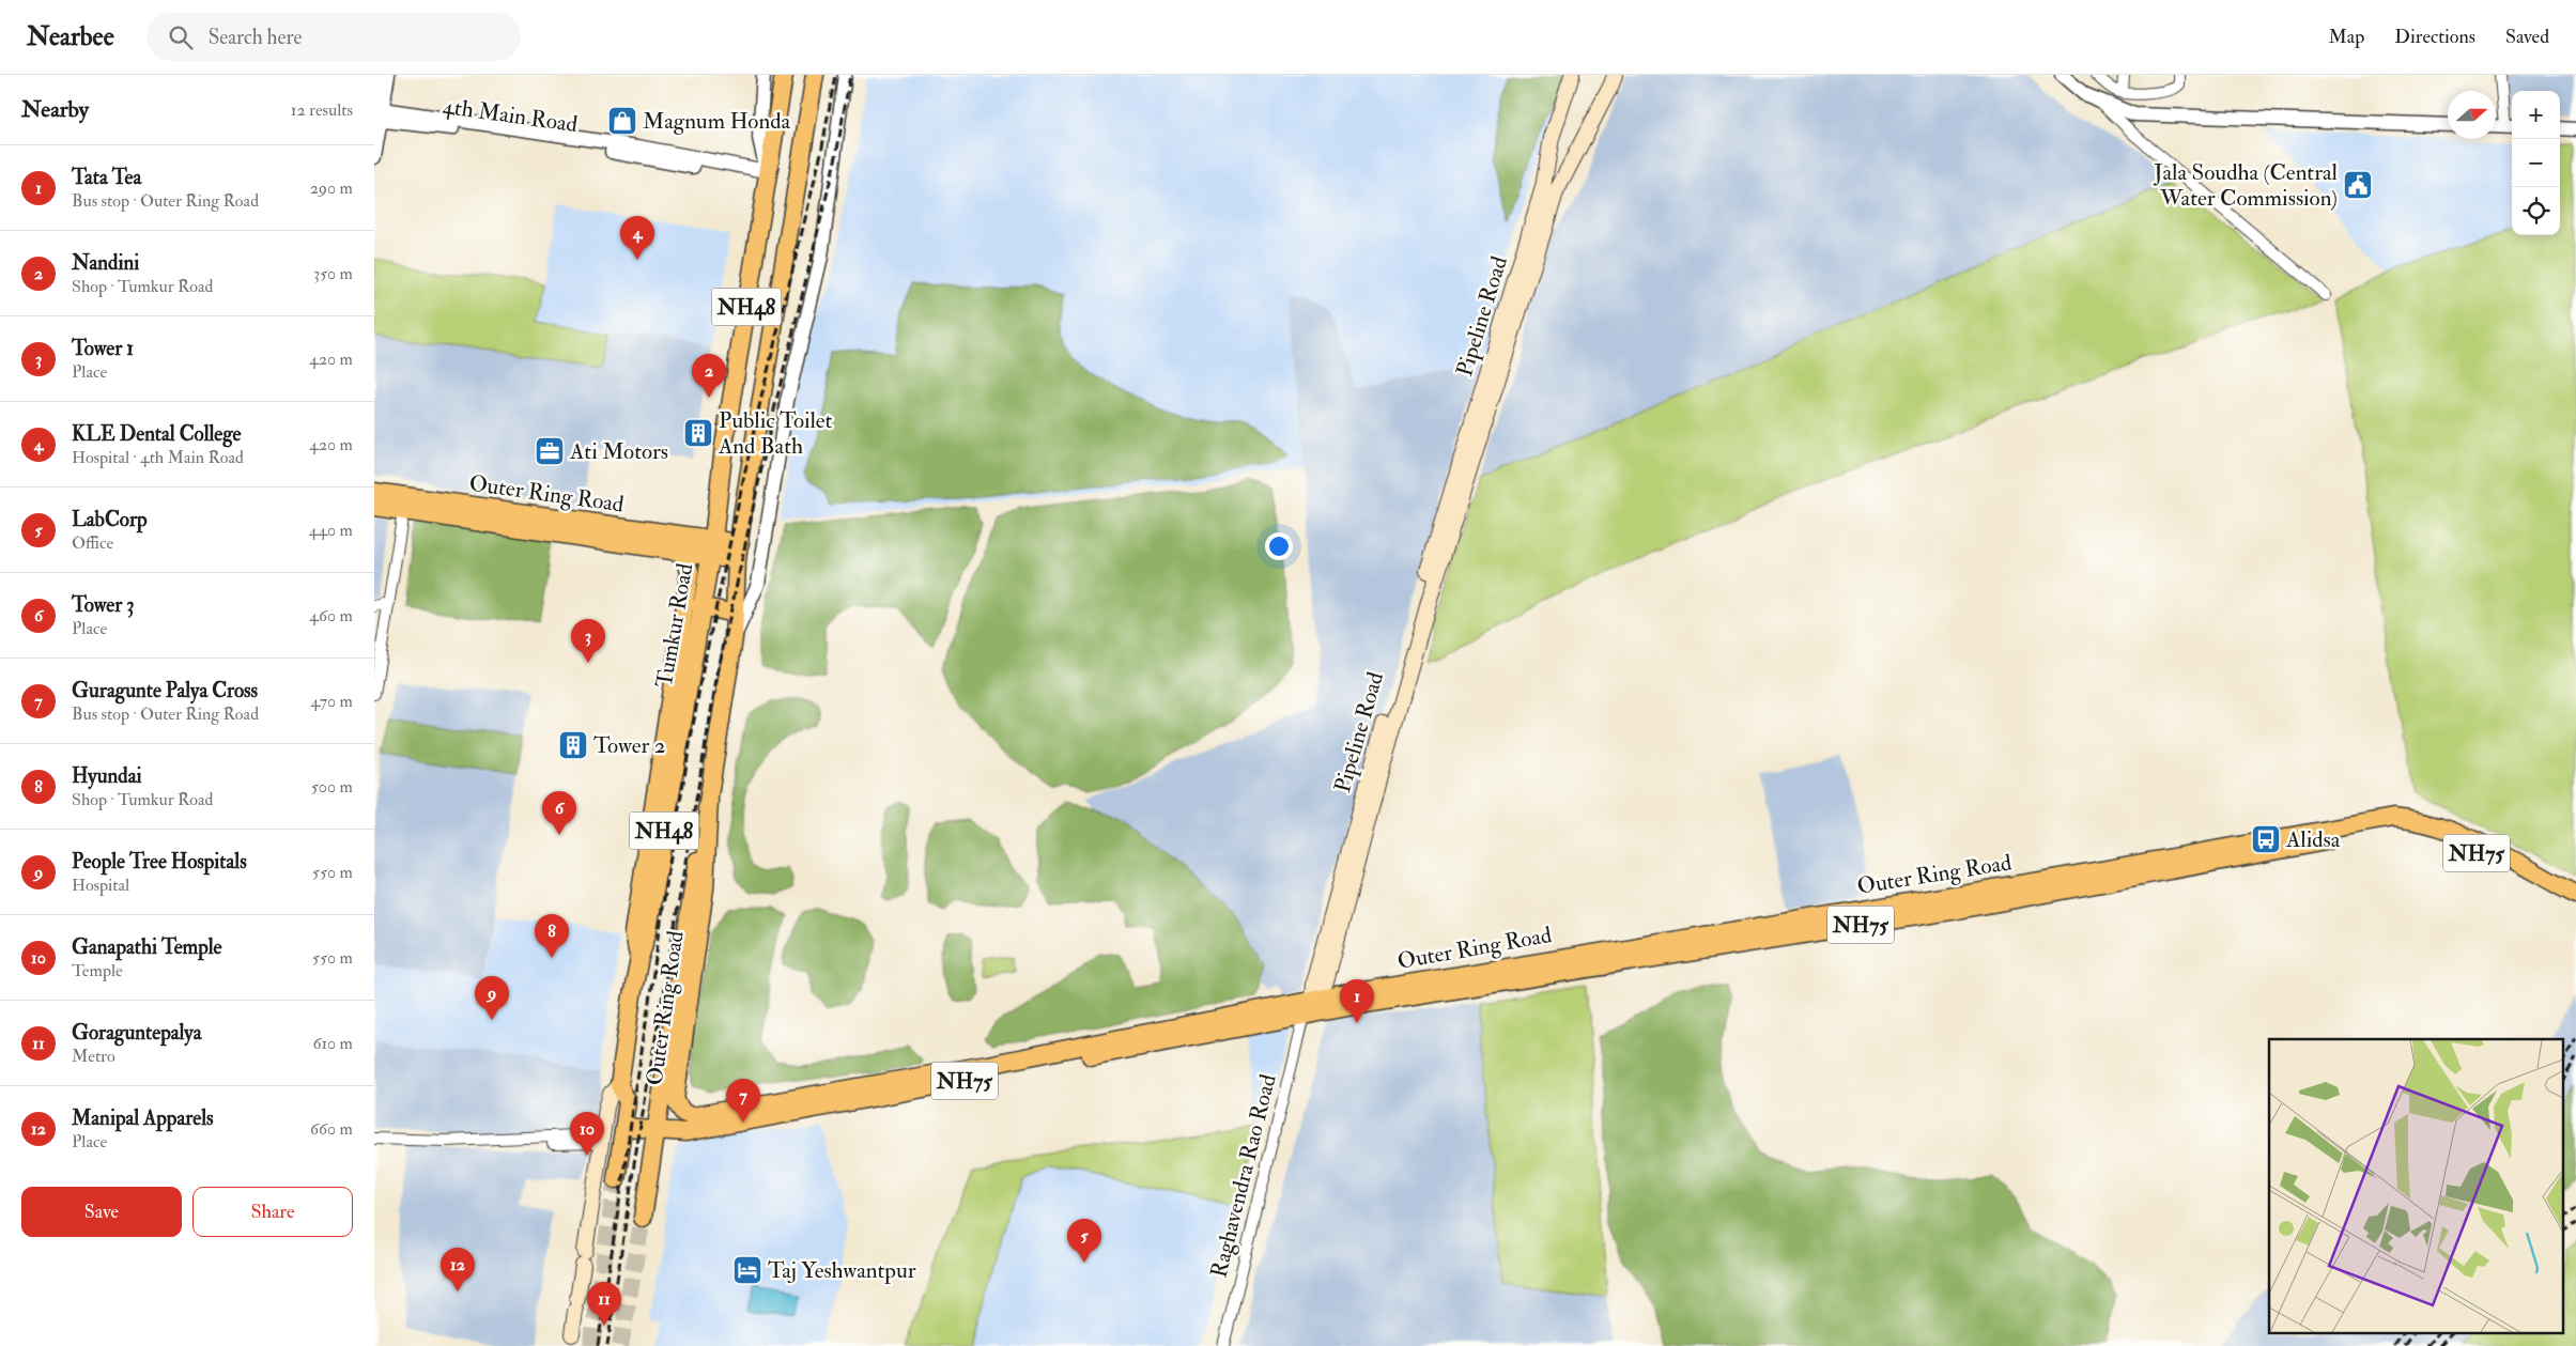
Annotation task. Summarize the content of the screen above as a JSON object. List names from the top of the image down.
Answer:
{
  "streets": {
    "highway": [
      "NH48",
      "Outer Ring Road",
      "Tumkur Road",
      "NH75"
    ],
    "main road": ["Pipeline Road"],
    "street": ["4th Main Road", "Raghavendra Rao Road"]
  },
  "crossings": [
    ["4th Main Road", "Tumkur Road"],
    ["NH48", "Outer Ring Road"],
    ["Pipeline Road", "Outer Ring Road"],
    ["Pipeline Road", "Raghavendra Rao Road"],
    ["Outer Ring Road", "Tumkur Road"],
    ["Outer Ring Road", "Raghavendra Rao Road"]
  ],
  "places": {
    "shop": ["Magnum Honda"],
    "public building": ["Jala Soudha (Central Water Commission)"],
    "building": ["Public Toilet And Bath", "Tower 2"],
    "office": ["Ati Motors"],
    "bus stop": ["Alidsa"],
    "hotel": ["Taj Yeshwantpur"]
  },
  "north": "right",
  "page": {
    "header": "Nearbee",
    "search": "Search here",
    "nav": ["Map", "Directions", "Saved"],
    "heading": ["Nearby", "12 results"],
    "map_buttons": ["+", "−"],
    "list": [
      {
        "mark": "1",
        "name": "Tata Tea",
        "note": "Bus stop · Outer Ring Road",
        "value": "290 m"
      },
      {
        "mark": "2",
        "name": "Nandini",
        "note": "Shop · Tumkur Road",
        "value": "350 m"
      },
      {
        "mark": "3",
        "name": "Tower 1",
        "note": "Place",
        "value": "420 m"
      },
      {
        "mark": "4",
        "name": "KLE Dental College",
        "note": "Hospital · 4th Main Road",
        "value": "420 m"
      },
      {
        "mark": "5",
        "name": "LabCorp",
        "note": "Office",
        "value": "440 m"
      },
      {
        "mark": "6",
        "name": "Tower 3",
        "note": "Place",
        "value": "460 m"
      },
      {
        "mark": "7",
        "name": "Guragunte Palya Cross",
        "note": "Bus stop · Outer Ring Road",
        "value": "470 m"
      },
      {
        "mark": "8",
        "name": "Hyundai",
        "note": "Shop · Tumkur Road",
        "value": "500 m"
      },
      {
        "mark": "9",
        "name": "People Tree Hospitals",
        "note": "Hospital",
        "value": "550 m"
      },
      {
        "mark": "10",
        "name": "Ganapathi Temple",
        "note": "Temple",
        "value": "550 m"
      },
      {
        "mark": "11",
        "name": "Goraguntepalya",
        "note": "Metro",
        "value": "610 m"
      },
      {
        "mark": "12",
        "name": "Manipal Apparels",
        "note": "Place",
        "value": "660 m"
      }
    ],
    "pins": [
      "4",
      "2",
      "3",
      "6",
      "8",
      "9",
      "1",
      "7",
      "10",
      "5",
      "12",
      "11"
    ],
    "buttons": ["Save", "Share"]
  }
}
